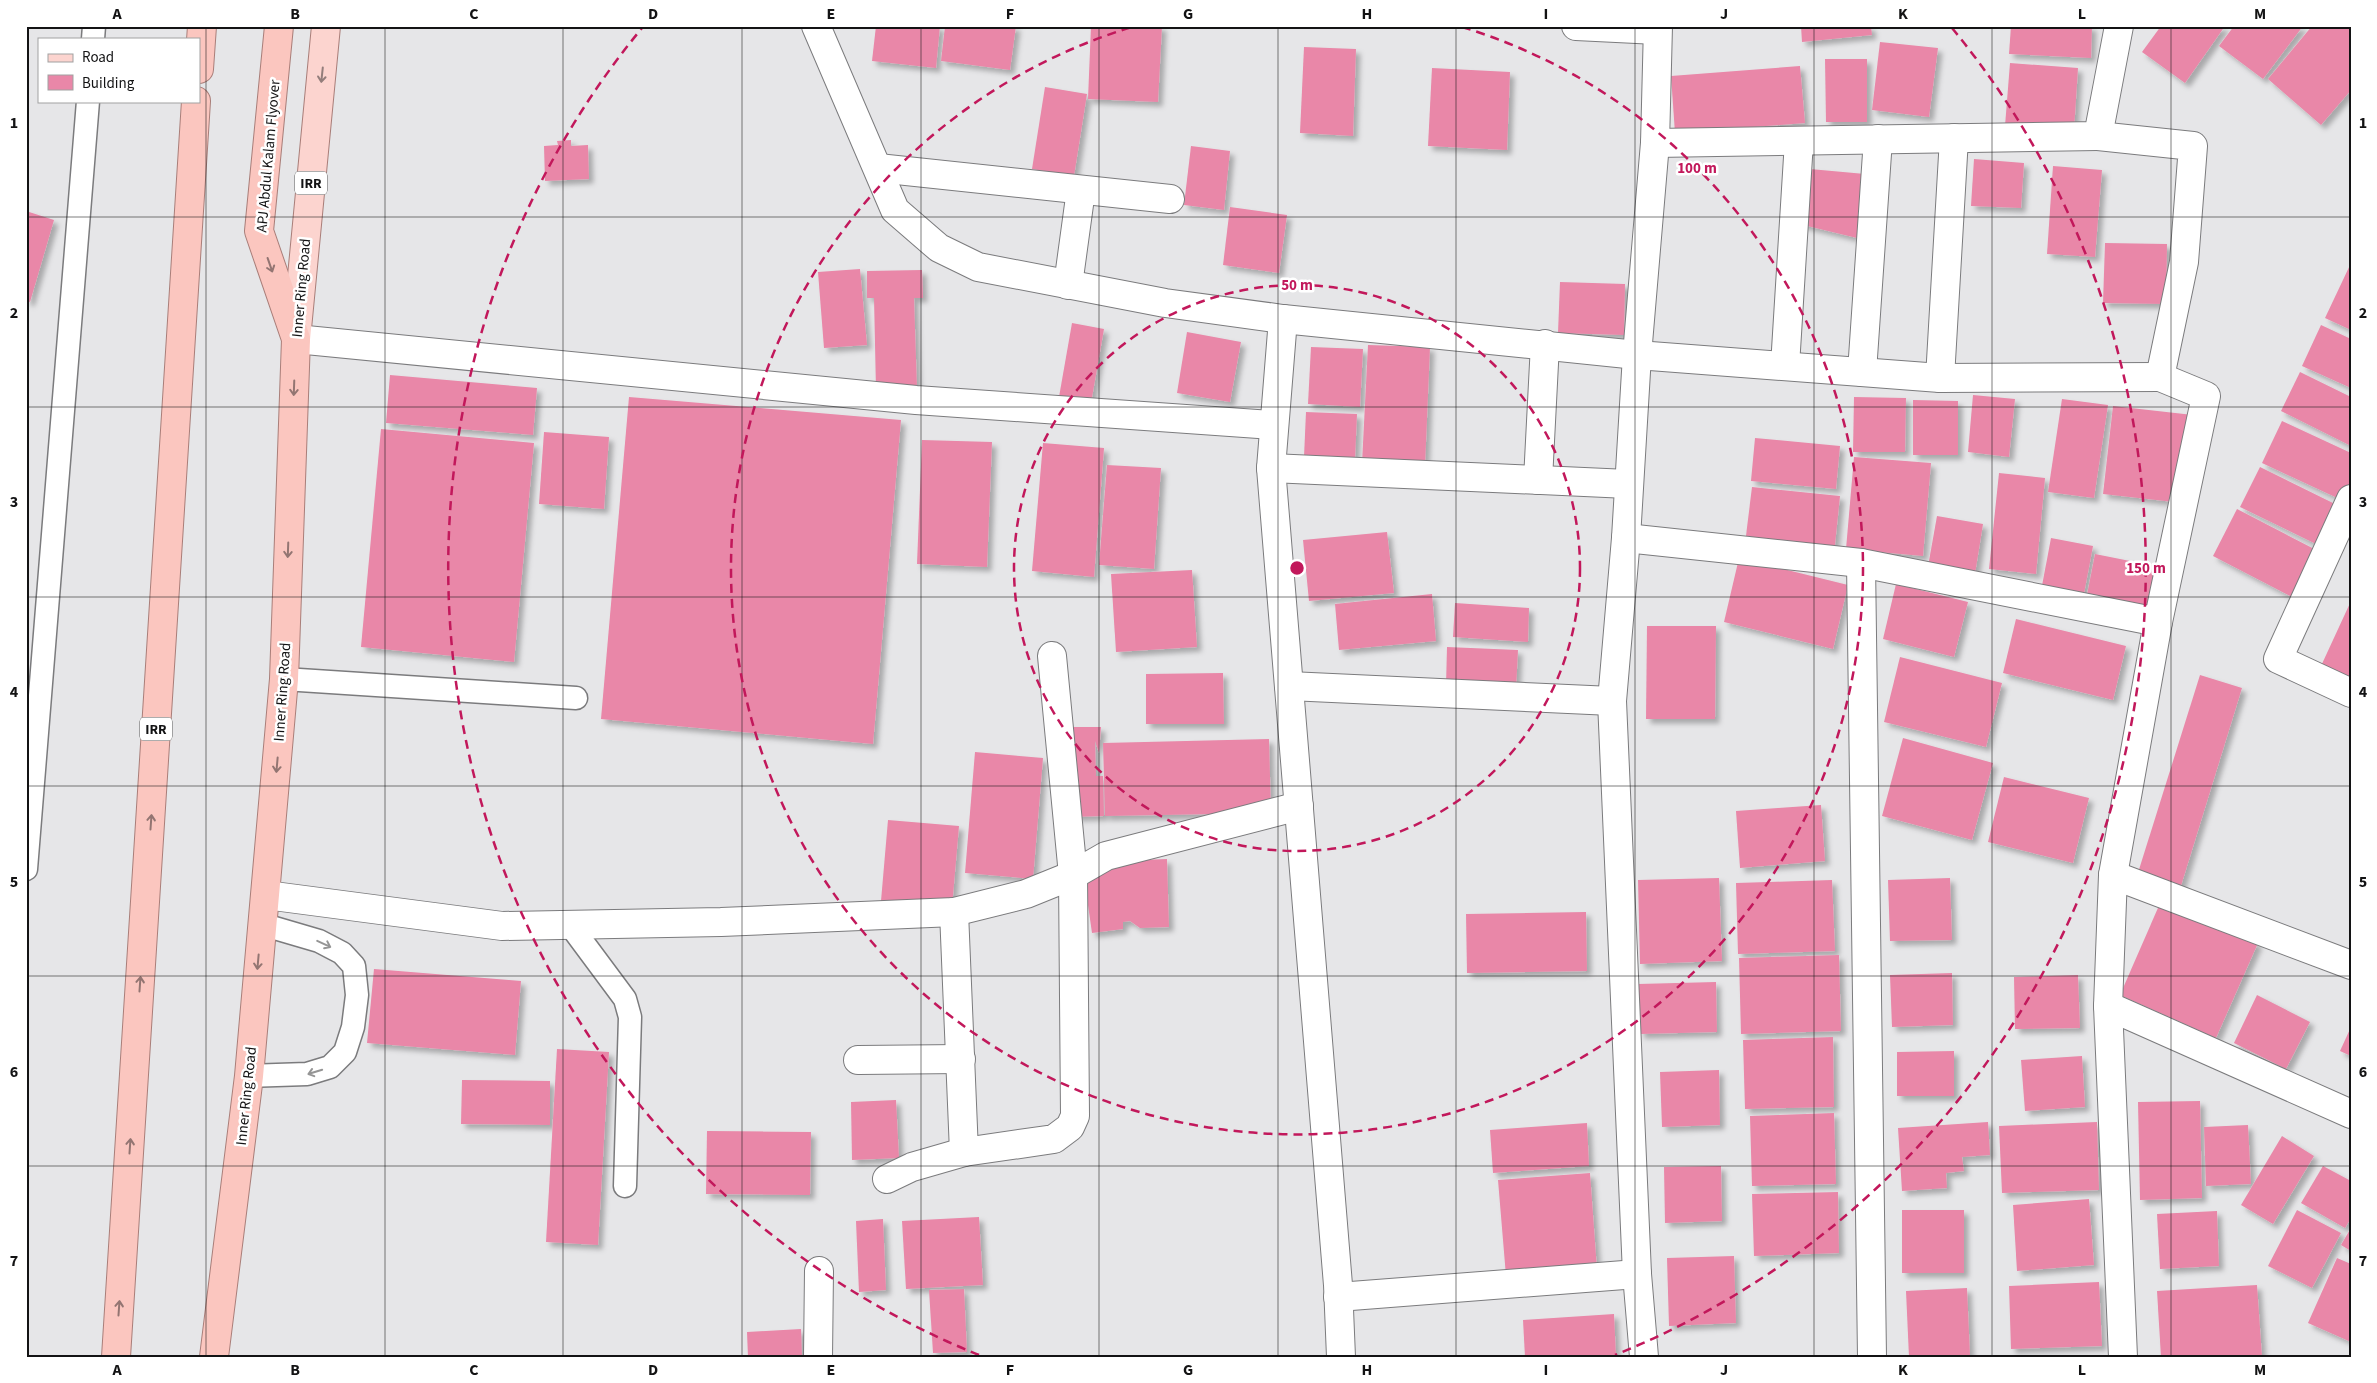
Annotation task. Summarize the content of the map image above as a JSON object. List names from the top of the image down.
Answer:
{
  "streets": {
    "highway": ["APJ Abdul Kalam Flyover", "IRR", "Inner Ring Road"]
  },
  "crossings": [
    ["APJ Abdul Kalam Flyover", "Inner Ring Road"]
  ],
  "one_way": ["Inner Ring Road"],
  "legend": ["Road", "Building"],
  "grid": {
    "columns": [
      "A",
      "B",
      "C",
      "D",
      "E",
      "F",
      "G",
      "H",
      "I",
      "J",
      "K",
      "L",
      "M"
    ],
    "rows": [
      "1",
      "2",
      "3",
      "4",
      "5",
      "6",
      "7"
    ]
  },
  "rings": ["100 m", "50 m", "150 m"]
}
